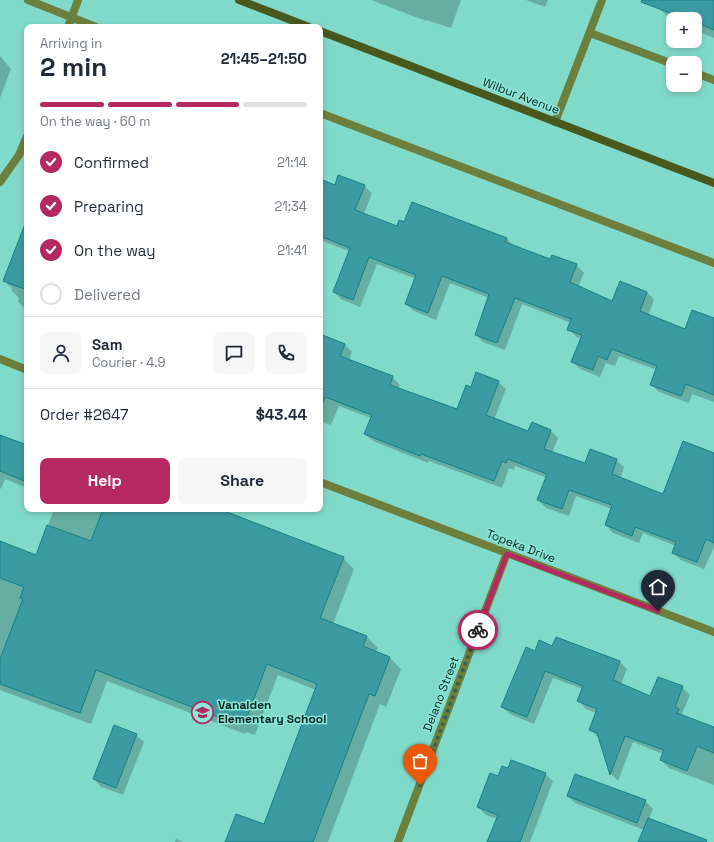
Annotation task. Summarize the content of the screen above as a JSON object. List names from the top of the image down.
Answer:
{
  "streets": {
    "main road": ["Wilbur Avenue"],
    "street": ["Topeka Drive", "Delano Street"]
  },
  "crossings": [
    ["Topeka Drive", "Delano Street"]
  ],
  "places": {
    "school or university": ["Vanalden Elementary School"]
  },
  "page": {
    "map_buttons": ["+", "−"],
    "heading": ["2 min", "Arriving in", "21:45–21:50"],
    "panel": [
      "Sam",
      "Courier · 4.9",
      "Order #2647",
      "$43.44"
    ],
    "bar": "On the way · 60 m",
    "list": [
      ["Confirmed", "21:14"],
      ["Preparing", "21:34"],
      ["On the way", "21:41"],
      "Delivered"
    ],
    "buttons": ["Help", "Share"]
  }
}
